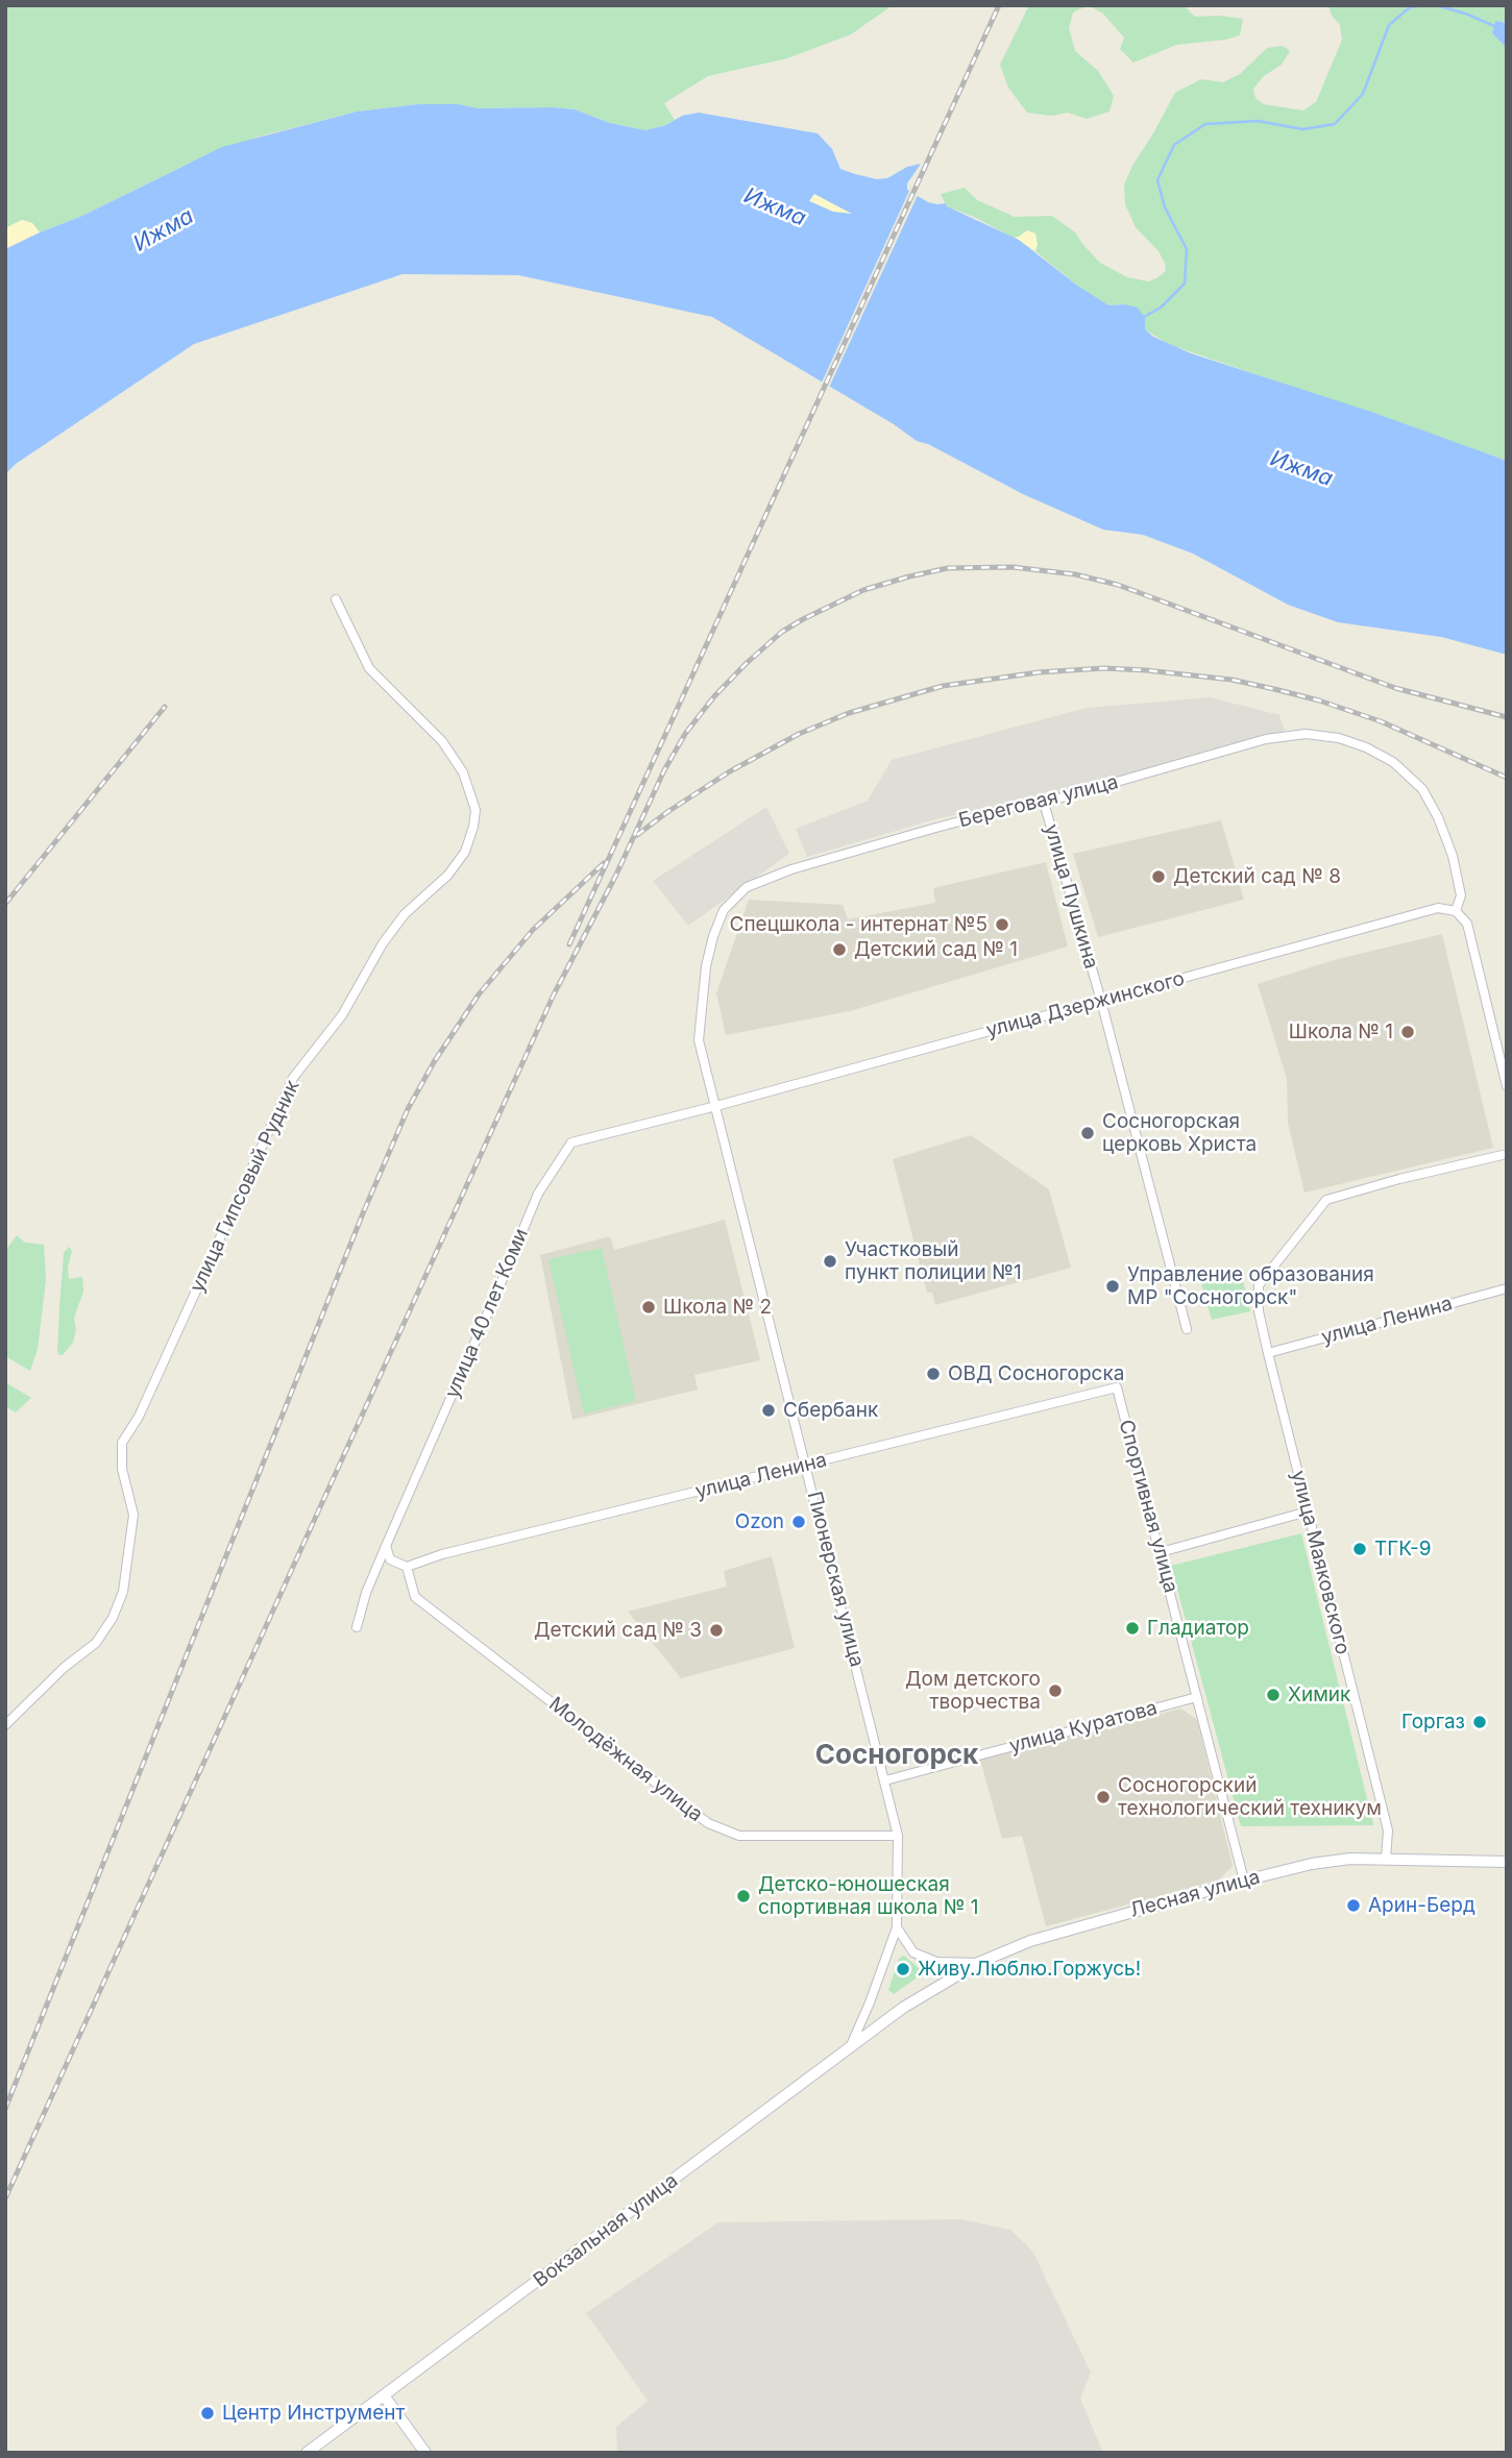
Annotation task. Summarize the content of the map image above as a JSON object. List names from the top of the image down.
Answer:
{
  "streets": {
    "main road": ["Лесная улица", "Вокзальная улица"],
    "street": [
      "Береговая улица",
      "улица Пушкина",
      "улица Дзержинского",
      "улица Гипсовый Рудник",
      "улица 40 лет Коми",
      "улица Ленина",
      "Спортивная улица",
      "улица Маяковского",
      "Пионерская улица",
      "улица Куратова",
      "Молодёжная улица"
    ]
  },
  "crossings": [
    ["Береговая улица", "улица Пушкина"],
    ["Береговая улица", "улица Дзержинского"],
    ["Береговая улица", "улица 40 лет Коми"],
    ["Береговая улица", "Пионерская улица"],
    ["улица Пушкина", "улица Дзержинского"],
    ["улица Дзержинского", "улица 40 лет Коми"],
    ["улица Дзержинского", "Пионерская улица"],
    ["улица 40 лет Коми", "Пионерская улица"],
    ["улица Ленина", "Спортивная улица"],
    ["улица Ленина", "улица Маяковского"],
    ["улица Ленина", "Пионерская улица"],
    ["улица Ленина", "Молодёжная улица"],
    ["Спортивная улица", "улица Куратова"],
    ["Спортивная улица", "Лесная улица"],
    ["улица Маяковского", "Лесная улица"],
    ["Пионерская улица", "улица Куратова"],
    ["Пионерская улица", "Молодёжная улица"],
    ["Пионерская улица", "Вокзальная улица"],
    ["Лесная улица", "Вокзальная улица"]
  ],
  "districts": ["Сосногорск"],
  "water": ["Ижма"],
  "places": [
    "Детский сад № 8",
    "Спецшкола - интернат №5",
    "Детский сад № 1",
    "Школа № 1",
    "Сосногорская церковь Христа",
    "Участковый пункт полиции №1",
    "Управление образования МР \"Сосногорск\"",
    "Школа № 2",
    "ОВД Сосногорска",
    "Сбербанк",
    "Ozon",
    "ТГК-9",
    "Гладиатор",
    "Детский сад № 3",
    "Дом детского творчества",
    "Химик",
    "Горгаз",
    "Сосногорский технологический техникум",
    "Детско-юношеская спортивная школа № 1",
    "Арин-Берд",
    "Живу.Люблю.Горжусь!",
    "Центр Инструмент"
  ]
}
